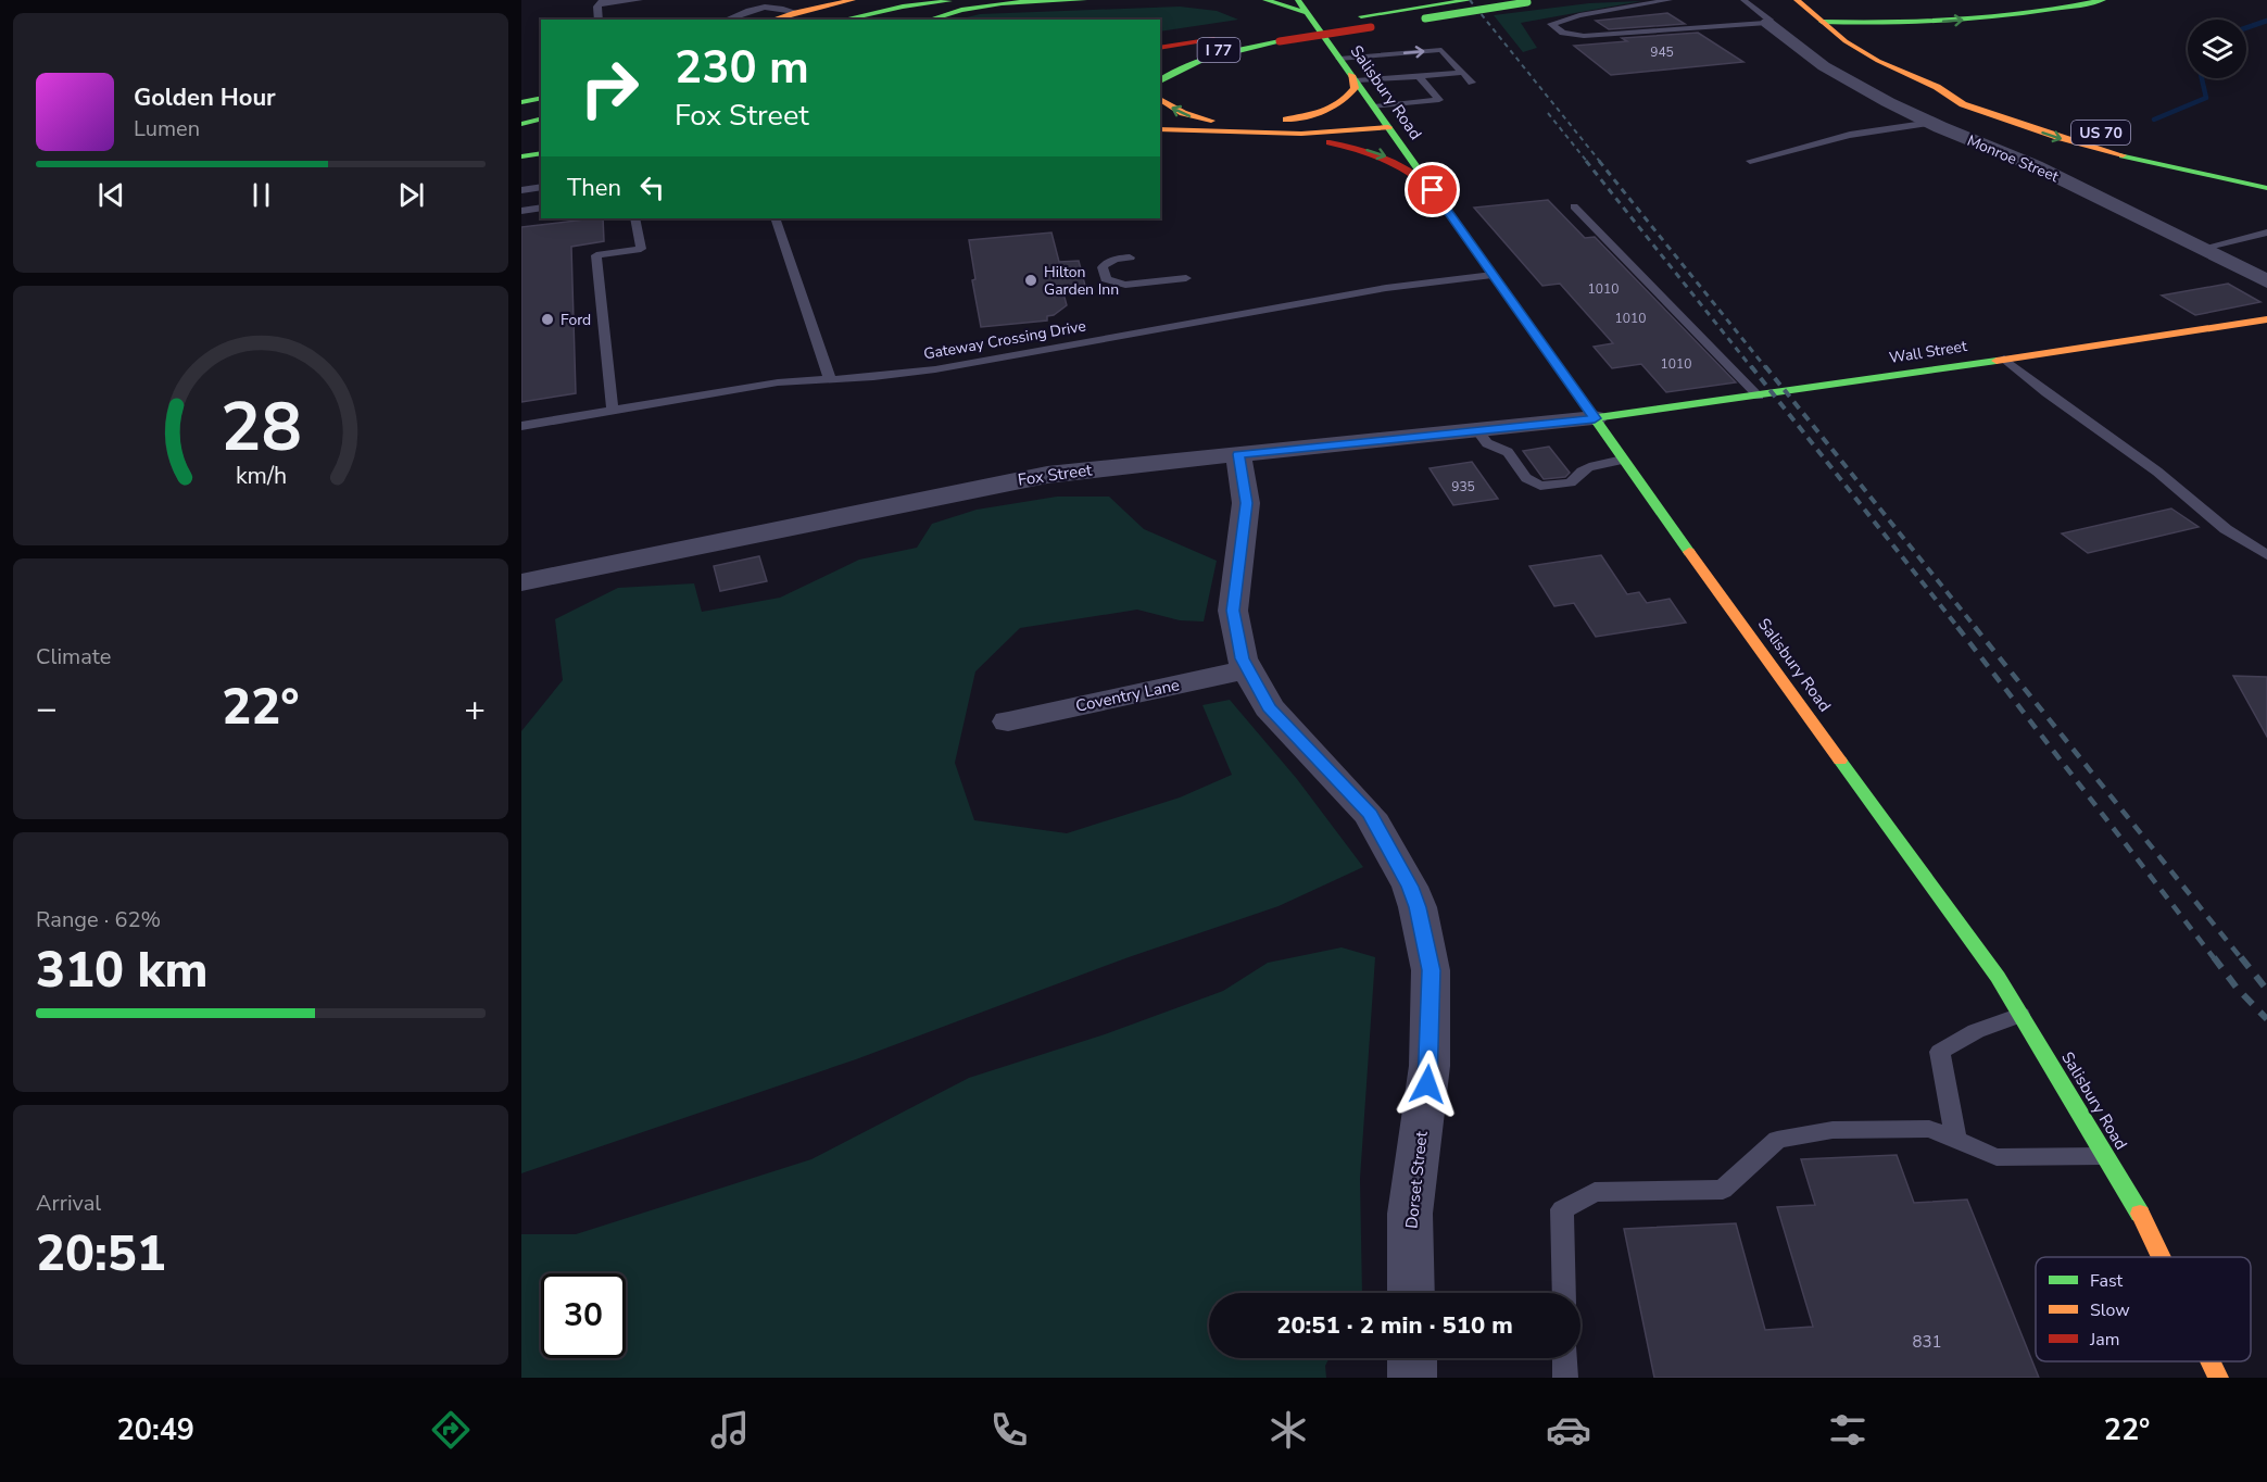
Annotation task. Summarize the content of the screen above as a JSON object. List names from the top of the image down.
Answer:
{
  "streets": {
    "main road": [
      "I 77",
      "Salisbury Road",
      "US 70",
      "Wall Street"
    ],
    "street": [
      "Monroe Street",
      "Fox Street",
      "Coventry Lane",
      "Dorset Street"
    ],
    "lane": ["Gateway Crossing Drive"]
  },
  "crossings": [
    ["Salisbury Road", "Gateway Crossing Drive"],
    ["Salisbury Road", "Wall Street"],
    ["Salisbury Road", "Fox Street"],
    ["Wall Street", "Fox Street"],
    ["Fox Street", "Dorset Street"],
    ["Coventry Lane", "Dorset Street"]
  ],
  "places": ["Hilton Garden Inn", "Ford"],
  "house_numbers": [
    "945",
    "1010",
    "1010",
    "1010",
    "935",
    "831"
  ],
  "legend": ["Fast", "Slow", "Jam"],
  "page": {
    "turn": ["230 m", "Fox Street"],
    "song": ["Golden Hour", "Lumen"],
    "then": "Then",
    "tile": [
      "Climate",
      ["Range · 62%", "310 km"],
      ["Arrival", "20:51"]
    ],
    "heat": ["−", "22°", "+"],
    "limit": "30",
    "trip": "20:51 · 2 min · 510 m",
    "tabs": ["20:49", "22°"],
    "gauge": ["28", "km/h"]
  }
}
